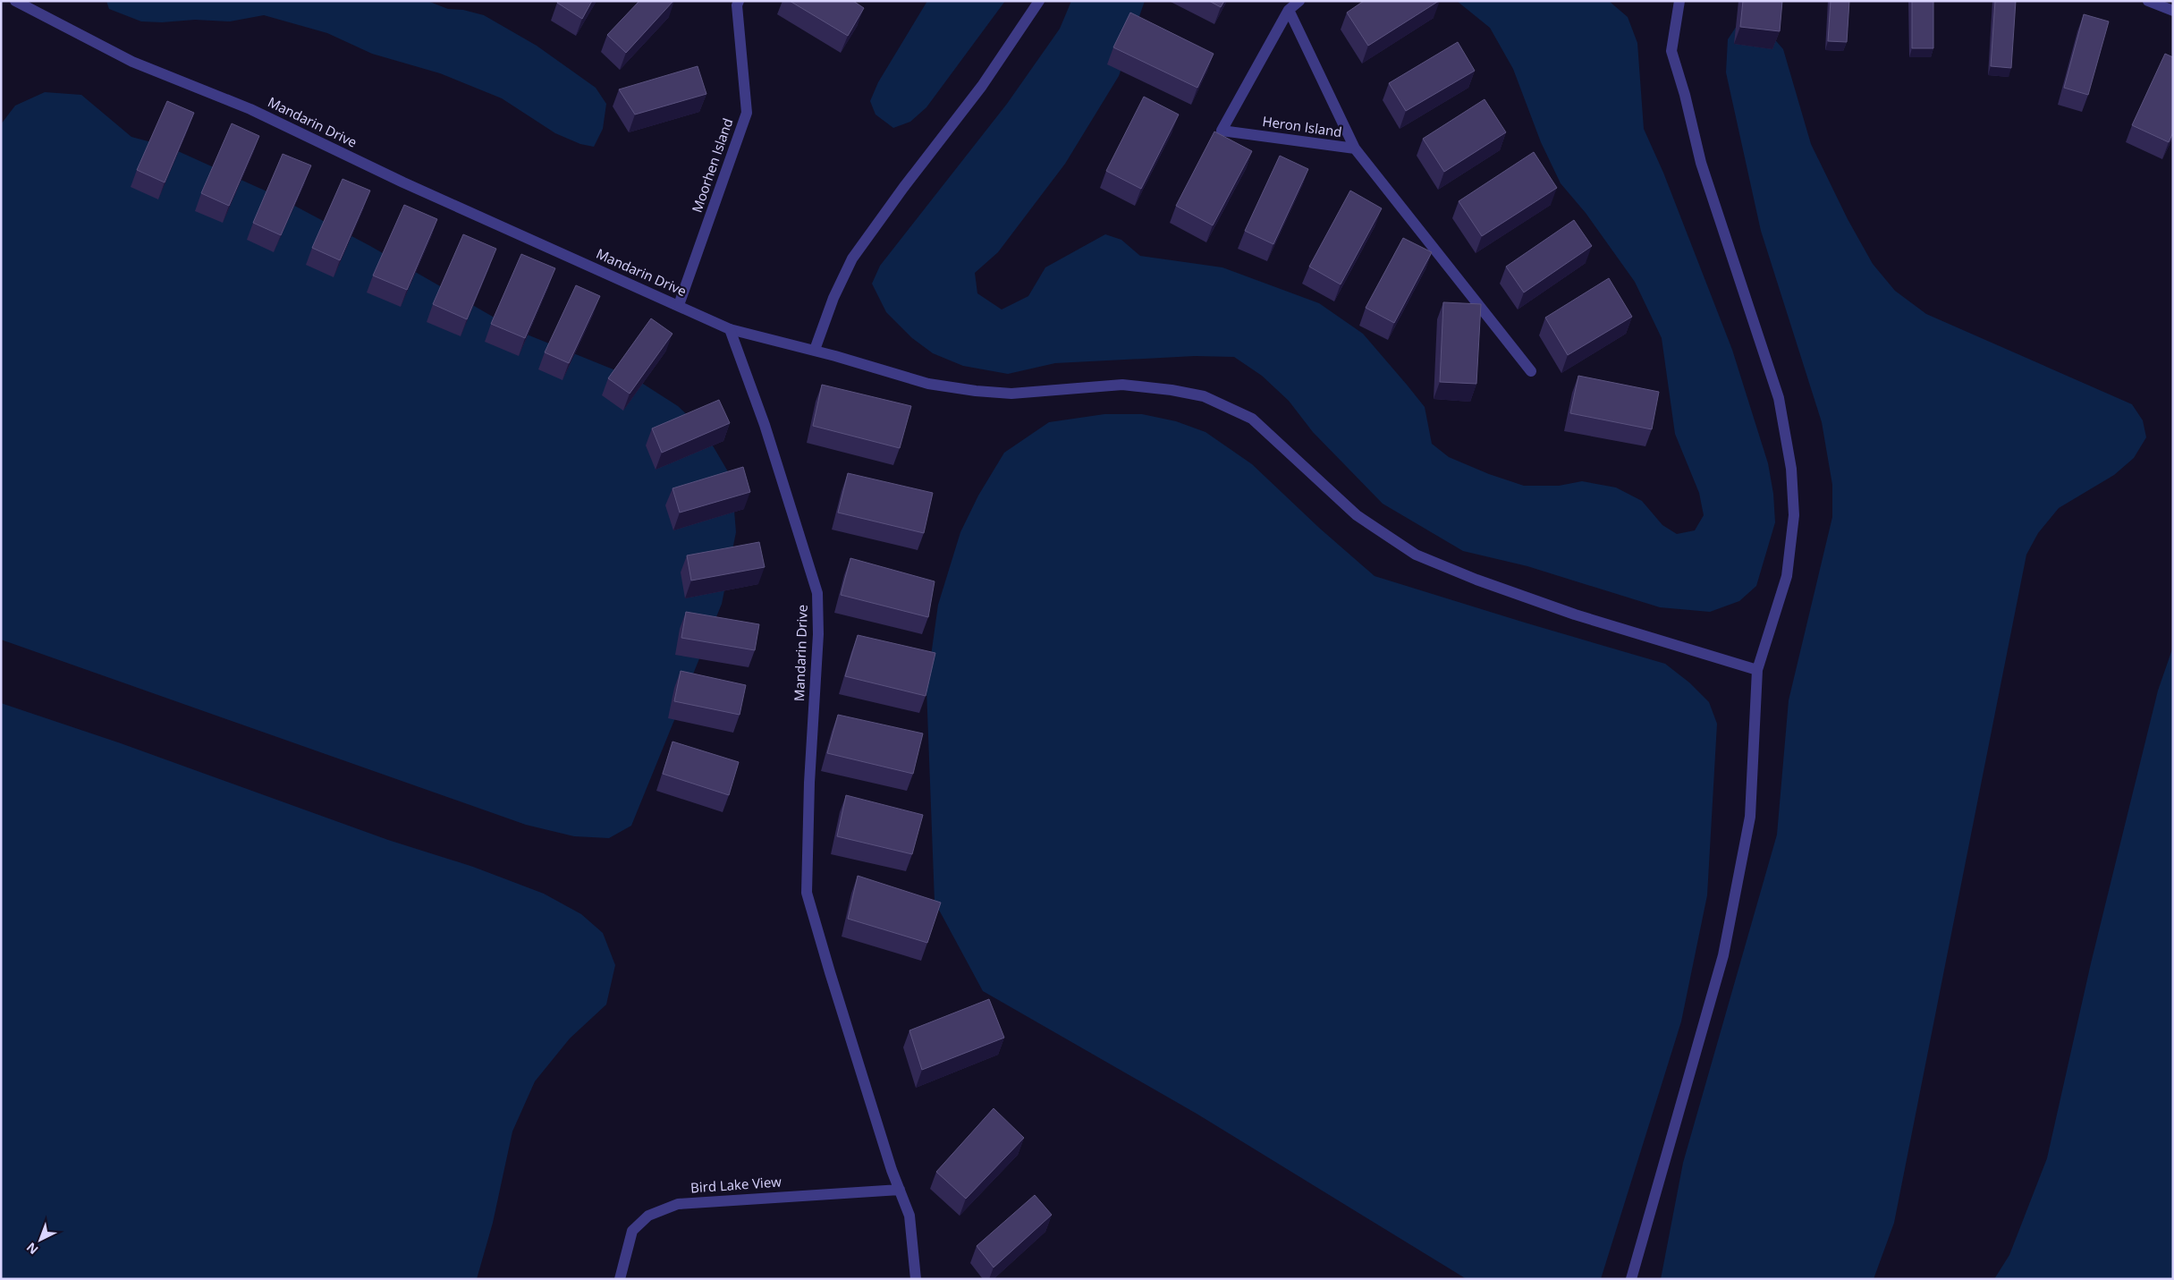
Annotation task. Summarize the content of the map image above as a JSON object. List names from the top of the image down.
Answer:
{
  "streets": {
    "street": [
      "Mandarin Drive",
      "Heron Island",
      "Moorhen Island",
      "Bird Lake View"
    ]
  },
  "crossings": [
    ["Mandarin Drive", "Moorhen Island"],
    ["Mandarin Drive", "Bird Lake View"]
  ],
  "north": "bottom left"
}
